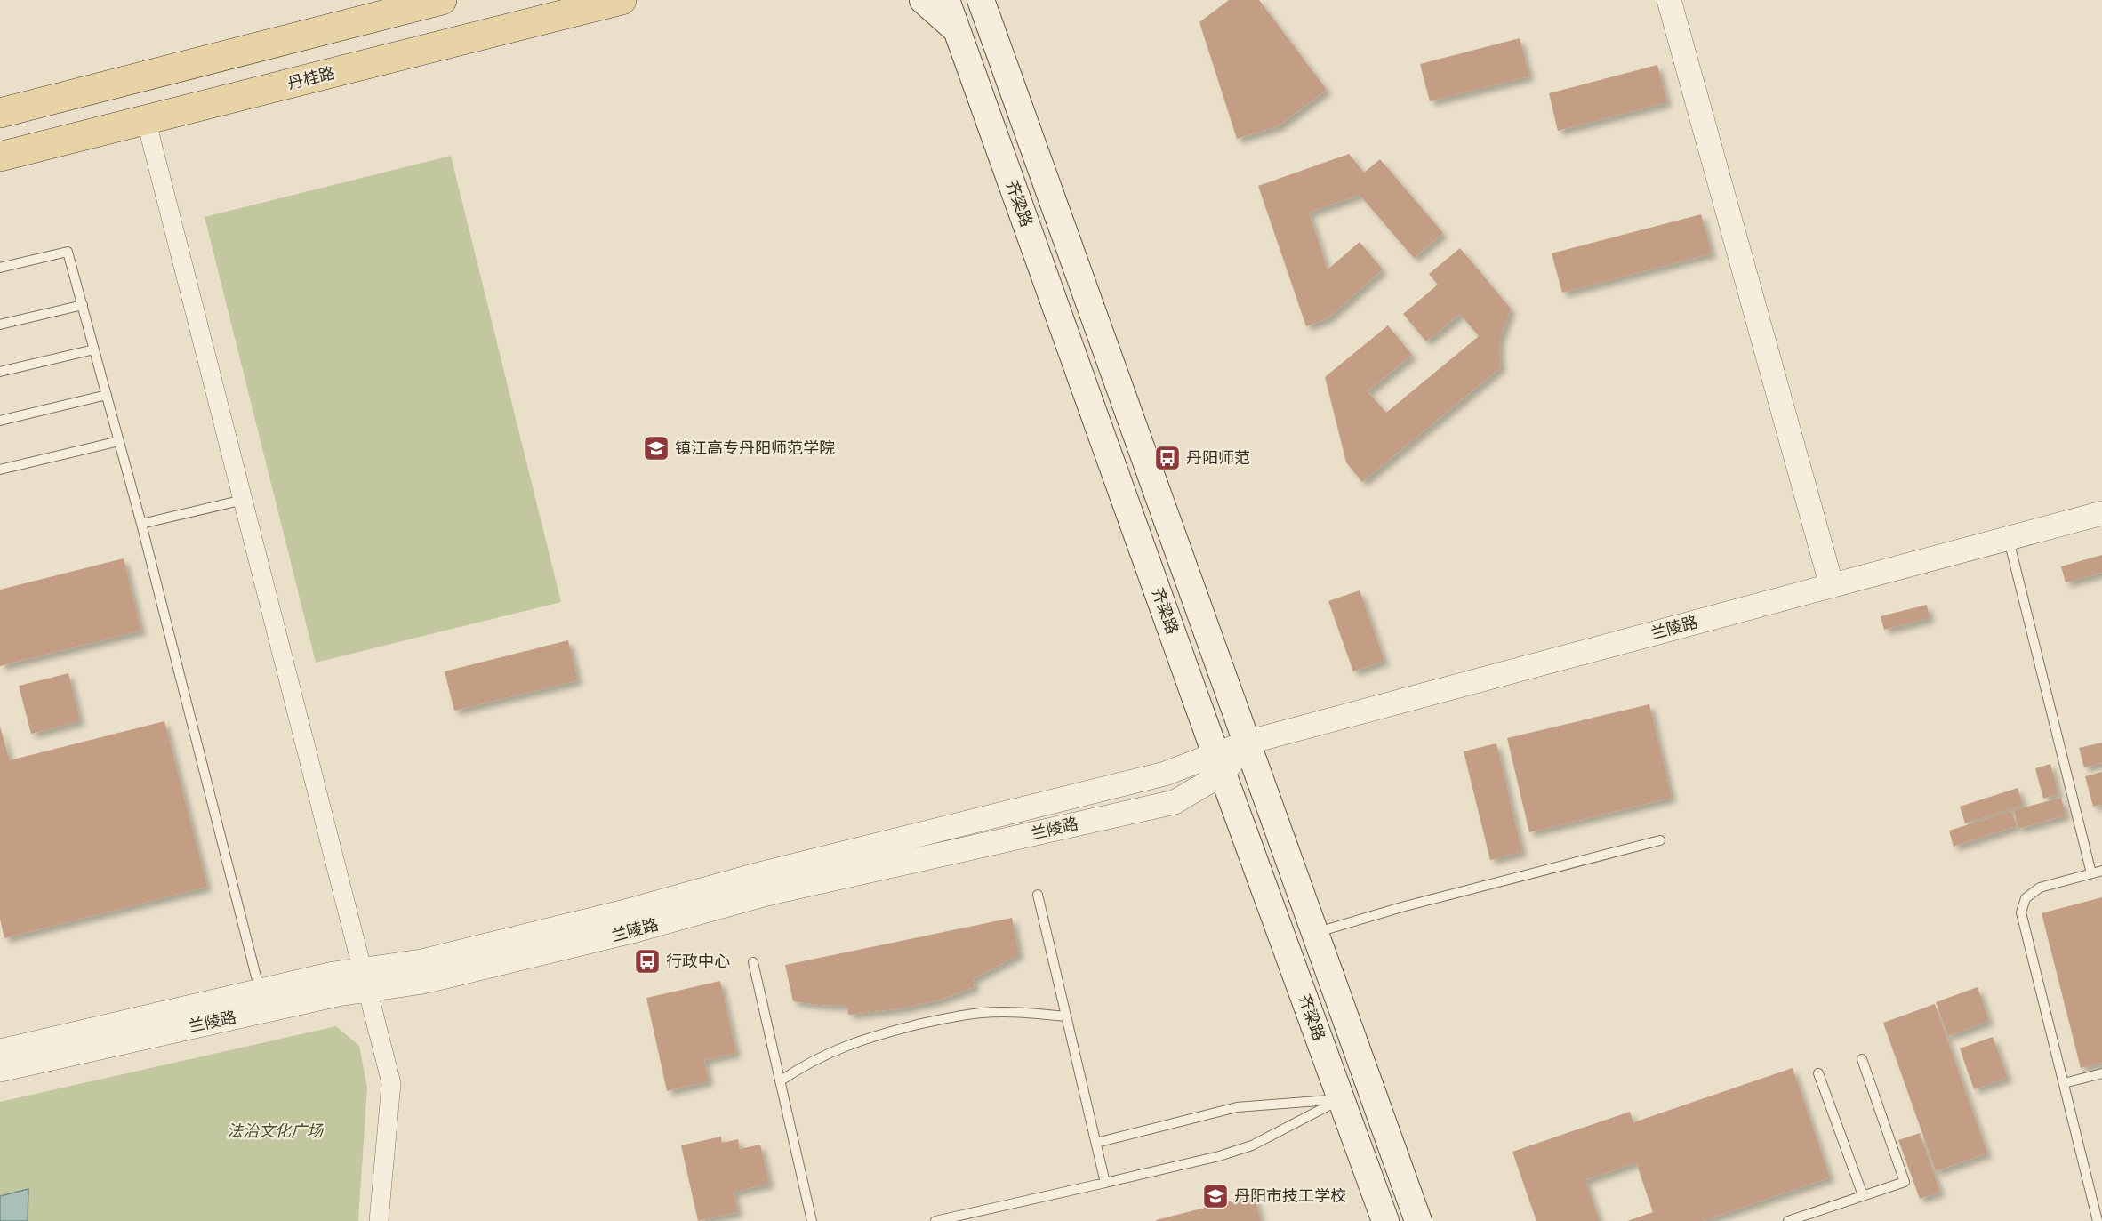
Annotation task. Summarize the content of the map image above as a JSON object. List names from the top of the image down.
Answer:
{
  "streets": {
    "main road": ["丹桂路", "齐梁路"],
    "street": ["兰陵路"]
  },
  "crossings": [
    ["齐梁路", "兰陵路"]
  ],
  "parks": ["法治文化广场"],
  "places": {
    "school or university": ["镇江高专丹阳师范学院", "丹阳市技工学校"],
    "bus stop": ["丹阳师范", "行政中心"]
  }
}
